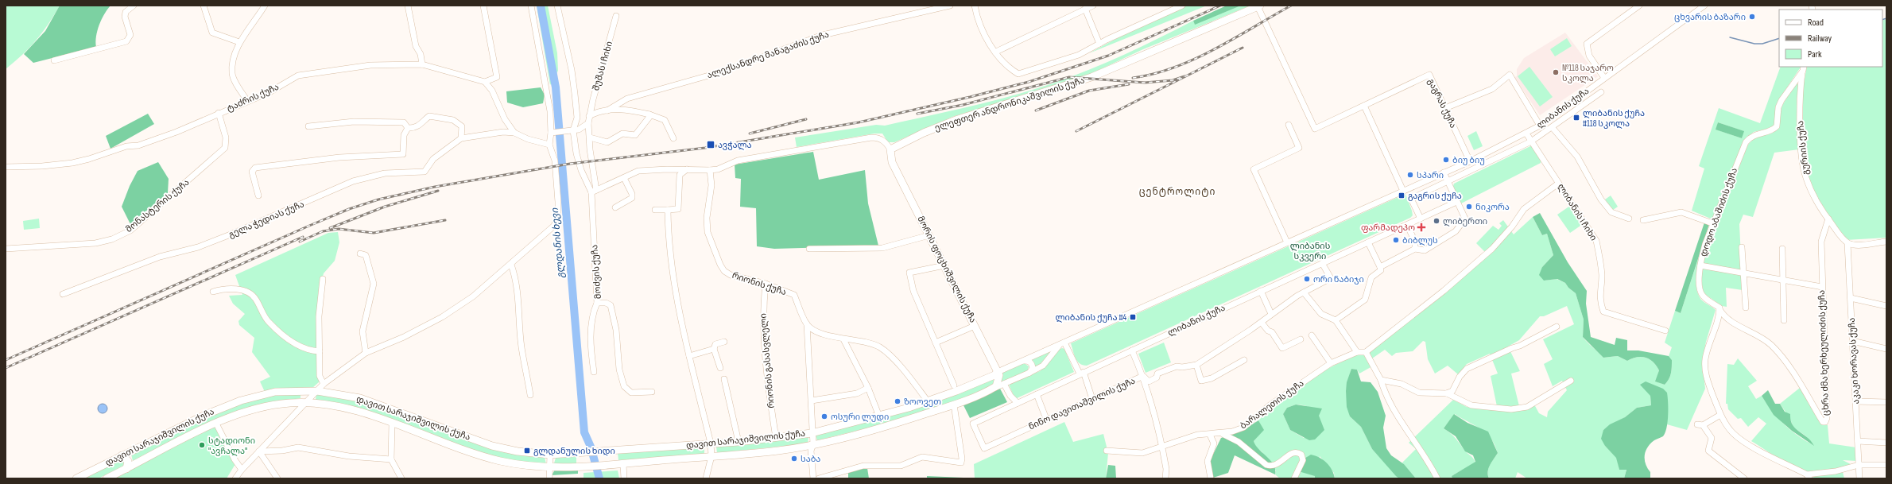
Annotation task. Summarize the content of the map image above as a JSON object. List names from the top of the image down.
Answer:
{
  "streets": {
    "main road": ["ელეფთერ ანდრონიკაშვილის ქუჩა", "მორის ფოცხიშვილის ქუჩა", "დავით სარაჯიშვილის ქუჩა"],
    "street": [
      "ალექსანდრე მანაგაძის ქუჩა",
      "შუშას I ჩიხი",
      "ტაძრის ქუჩა",
      "გაგრას ქუჩა",
      "ლიბანის ქუჩა",
      "გურიის ქუჩა",
      "მონასტერის ქუჩა",
      "ლიბანის I ჩიხი",
      "დოდო აბაშიძის ქუჩა",
      "გელა ჭედიას ქუჩა",
      "მოძვის ქუჩა",
      "რიონის ქუჩა",
      "ცხრა ძმა ხერხეულიძის ქუჩა",
      "რიონის გასასვლელი",
      "აკაკი ხორავას ქუჩა",
      "ნინო დავითაშვილის ქუჩა",
      "ბარალეთის ქუჩა"
    ]
  },
  "crossings": [
    ["შუშას I ჩიხი", "მოძვის ქუჩა"],
    ["ტაძრის ქუჩა", "მონასტერის ქუჩა"],
    ["გაგრას ქუჩა", "ელეფთერ ანდრონიკაშვილის ქუჩა"],
    ["გაგრას ქუჩა", "ლიბანის ქუჩა"],
    ["ელეფთერ ანდრონიკაშვილის ქუჩა", "მორის ფოცხიშვილის ქუჩა"],
    ["ლიბანის ქუჩა", "ლიბანის I ჩიხი"],
    ["ლიბანის ქუჩა", "მორის ფოცხიშვილის ქუჩა"],
    ["ლიბანის ქუჩა", "ნინო დავითაშვილის ქუჩა"],
    ["ლიბანის ქუჩა", "დავით სარაჯიშვილის ქუჩა"],
    ["გურიის ქუჩა", "დოდო აბაშიძის ქუჩა"],
    ["გურიის ქუჩა", "ცხრა ძმა ხერხეულიძის ქუჩა"],
    ["გურიის ქუჩა", "აკაკი ხორავას ქუჩა"],
    ["დოდო აბაშიძის ქუჩა", "ცხრა ძმა ხერხეულიძის ქუჩა"],
    ["მორის ფოცხიშვილის ქუჩა", "დავით სარაჯიშვილის ქუჩა"],
    ["რიონის ქუჩა", "რიონის გასასვლელი"],
    ["რიონის გასასვლელი", "დავით სარაჯიშვილის ქუჩა"]
  ],
  "districts": ["ცენტროლიტი"],
  "water": ["გლდანის ხევი"],
  "parks": ["ლიბანის სკვერი"],
  "places": {
    "other": [
      "ცხვარის ბაზარი",
      "№118 საჯარო სკოლა",
      "ბიუ ბიუ",
      "სპარი",
      "ნიკორა",
      "ლიბერთი",
      "ბიბლუს",
      "ორი ნაბიჯი",
      "ზოოვეთ",
      "ოსური ლუდი",
      "სტადიონი \"ავჩალა\"",
      "საბა"
    ],
    "transit": [
      "ლიბანის ქუჩა #118 სკოლა",
      "ავჭალა",
      "გაგრის ქუჩა",
      "ლიბანის ქუჩა #4",
      "გლდანულის ხიდი"
    ],
    "health": ["ფარმადეპო"]
  },
  "legend": ["Road", "Railway", "Park"]
}
